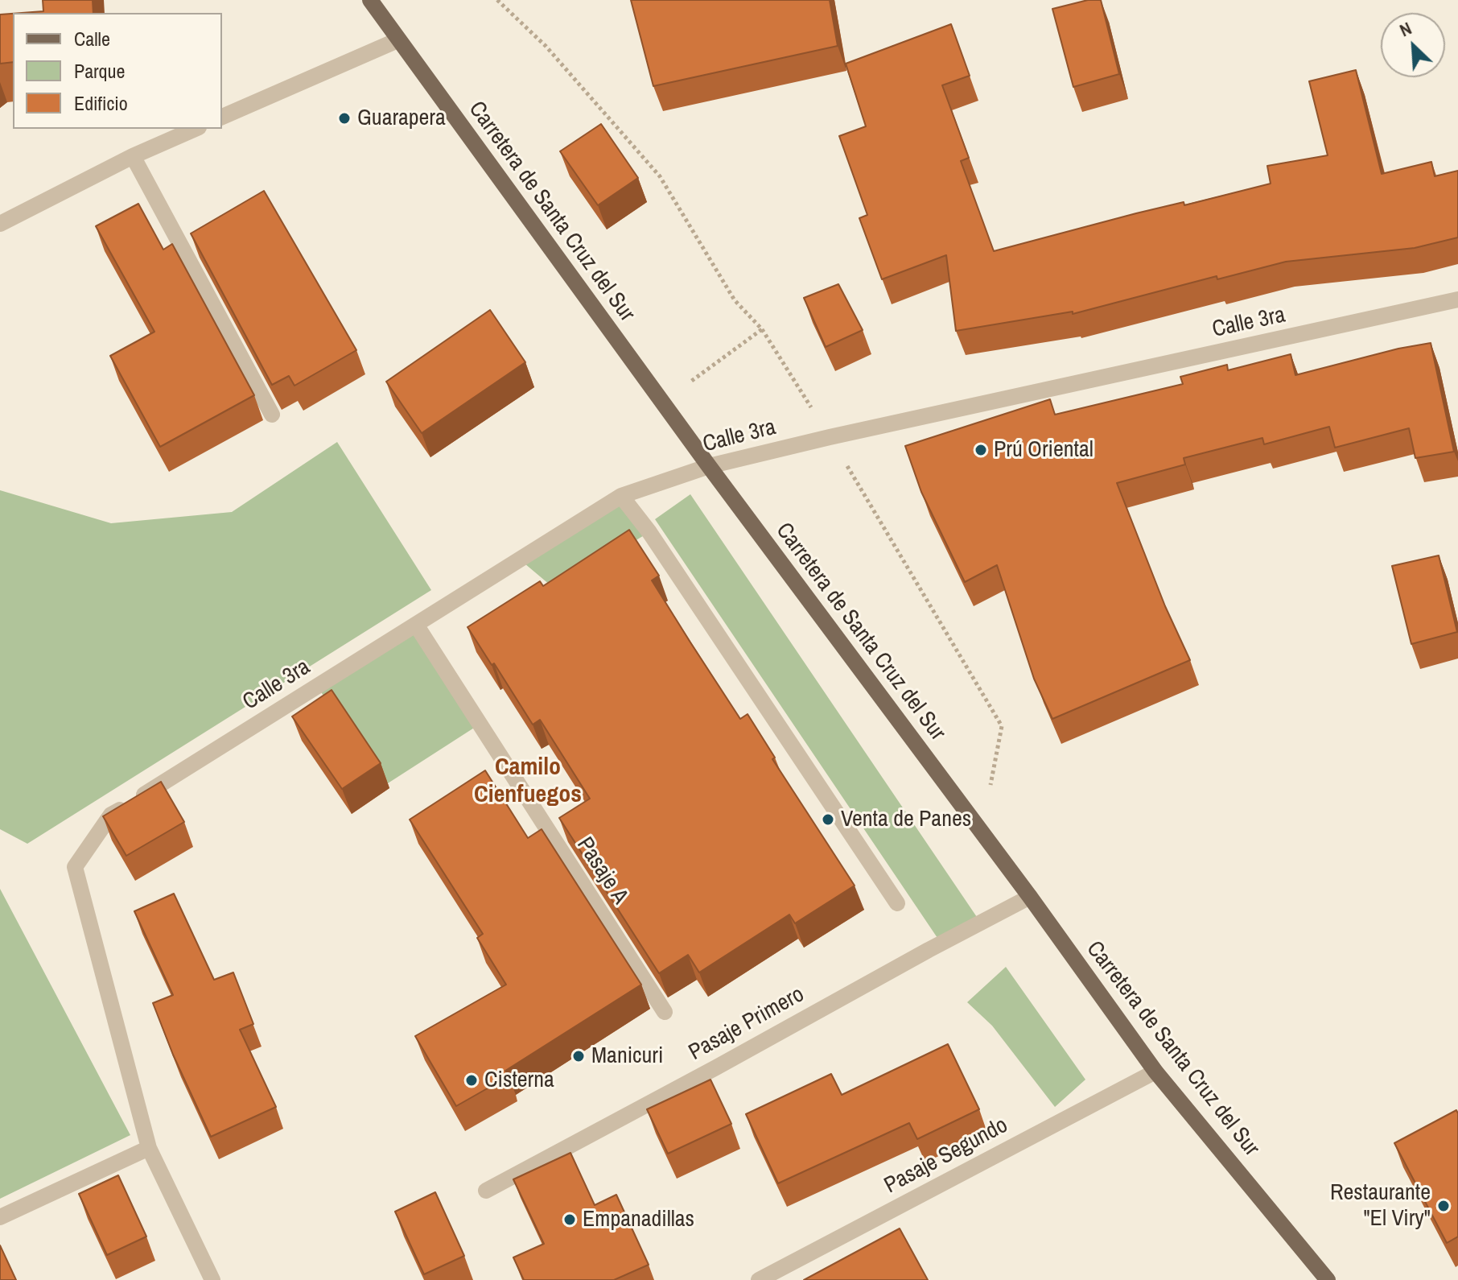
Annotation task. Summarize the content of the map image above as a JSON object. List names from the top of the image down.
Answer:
{
  "streets": {
    "main road": ["Carretera de Santa Cruz del Sur"],
    "street": [
      "Calle 3ra",
      "Pasaje A",
      "Pasaje Primero",
      "Pasaje Segundo"
    ]
  },
  "crossings": [
    ["Carretera de Santa Cruz del Sur", "Calle 3ra"],
    ["Carretera de Santa Cruz del Sur", "Pasaje Primero"],
    ["Carretera de Santa Cruz del Sur", "Pasaje Segundo"],
    ["Calle 3ra", "Pasaje A"]
  ],
  "districts": ["Camilo Cienfuegos"],
  "places": [
    "Guarapera",
    "Prú Oriental",
    "Venta de Panes",
    "Manicuri",
    "Cisterna",
    "Restaurante \"El Viry\"",
    "Empanadillas"
  ],
  "legend": ["Calle", "Parque", "Edificio"],
  "north": "top left"
}
